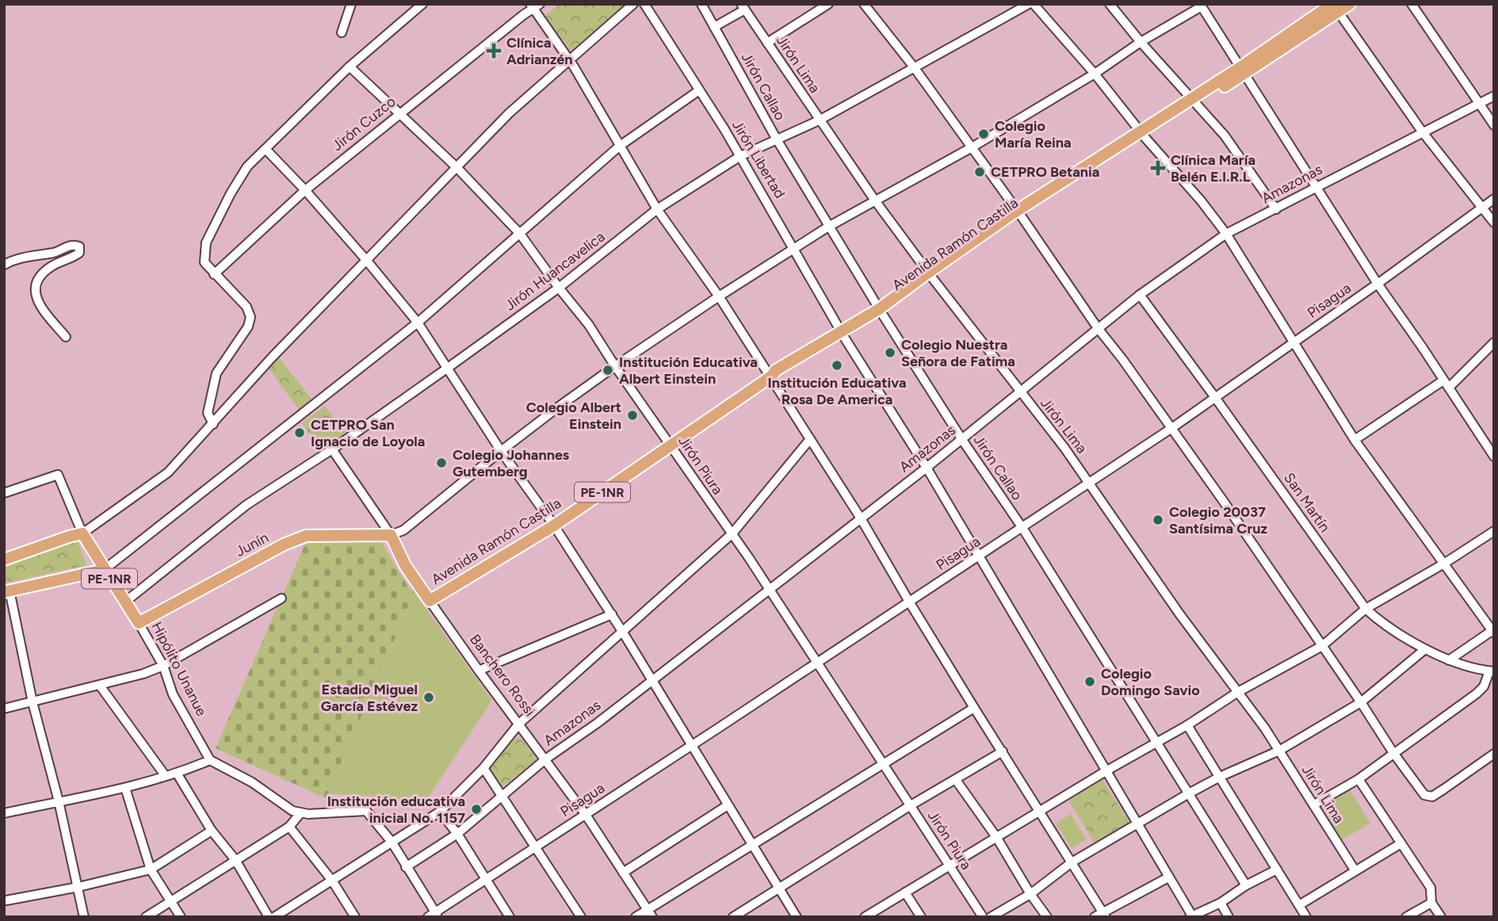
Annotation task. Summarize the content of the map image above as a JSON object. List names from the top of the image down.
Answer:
{
  "streets": {
    "main road": [
      "Avenida Ramón Castilla",
      "PE-1NR",
      "Junín",
      "Hipólito Unanue",
      "Banchero Rossi"
    ],
    "street": [
      "Jirón Lima",
      "Jirón Callao",
      "Jirón Cuzco",
      "Jirón Libertad",
      "Amazonas",
      "Jirón Huancavelica",
      "Pisagua",
      "Jirón Piura",
      "San Martín"
    ]
  },
  "crossings": [
    ["Jirón Lima", "Amazonas"],
    ["Jirón Lima", "Avenida Ramón Castilla"],
    ["Jirón Lima", "Jirón Huancavelica"],
    ["Jirón Lima", "Pisagua"],
    ["Jirón Callao", "Amazonas"],
    ["Jirón Callao", "Avenida Ramón Castilla"],
    ["Jirón Callao", "Jirón Huancavelica"],
    ["Jirón Callao", "Pisagua"],
    ["Jirón Cuzco", "Jirón Piura"],
    ["Jirón Libertad", "Amazonas"],
    ["Jirón Libertad", "Avenida Ramón Castilla"],
    ["Jirón Libertad", "Jirón Huancavelica"],
    ["Jirón Libertad", "Pisagua"],
    ["Amazonas", "Jirón Piura"],
    ["Amazonas", "San Martín"],
    ["Amazonas", "Banchero Rossi"],
    ["Avenida Ramón Castilla", "Jirón Piura"],
    ["Avenida Ramón Castilla", "Banchero Rossi"],
    ["Jirón Huancavelica", "Jirón Piura"],
    ["Jirón Huancavelica", "Hipólito Unanue"],
    ["Jirón Huancavelica", "Banchero Rossi"],
    ["Pisagua", "Jirón Piura"],
    ["Pisagua", "San Martín"],
    ["Pisagua", "Banchero Rossi"],
    ["Junín", "Hipólito Unanue"],
    ["Junín", "Banchero Rossi"]
  ],
  "places": {
    "health": ["Clínica Adrianzén", "Clínica María Belén E.I.R.L"],
    "other": [
      "Colegio María Reina",
      "CETPRO Betania",
      "Colegio Nuestra Señora de Fatima",
      "Institución Educativa Rosa De America",
      "Institución Educativa Albert Einstein",
      "Colegio Albert Einstein",
      "CETPRO San Ignacio de Loyola",
      "Colegio Johannes Gutemberg",
      "Colegio 20037 Santísima Cruz",
      "Colegio Domingo Savio",
      "Estadio Miguel García Estévez",
      "Institución educativa inicial No. 1157"
    ]
  }
}
